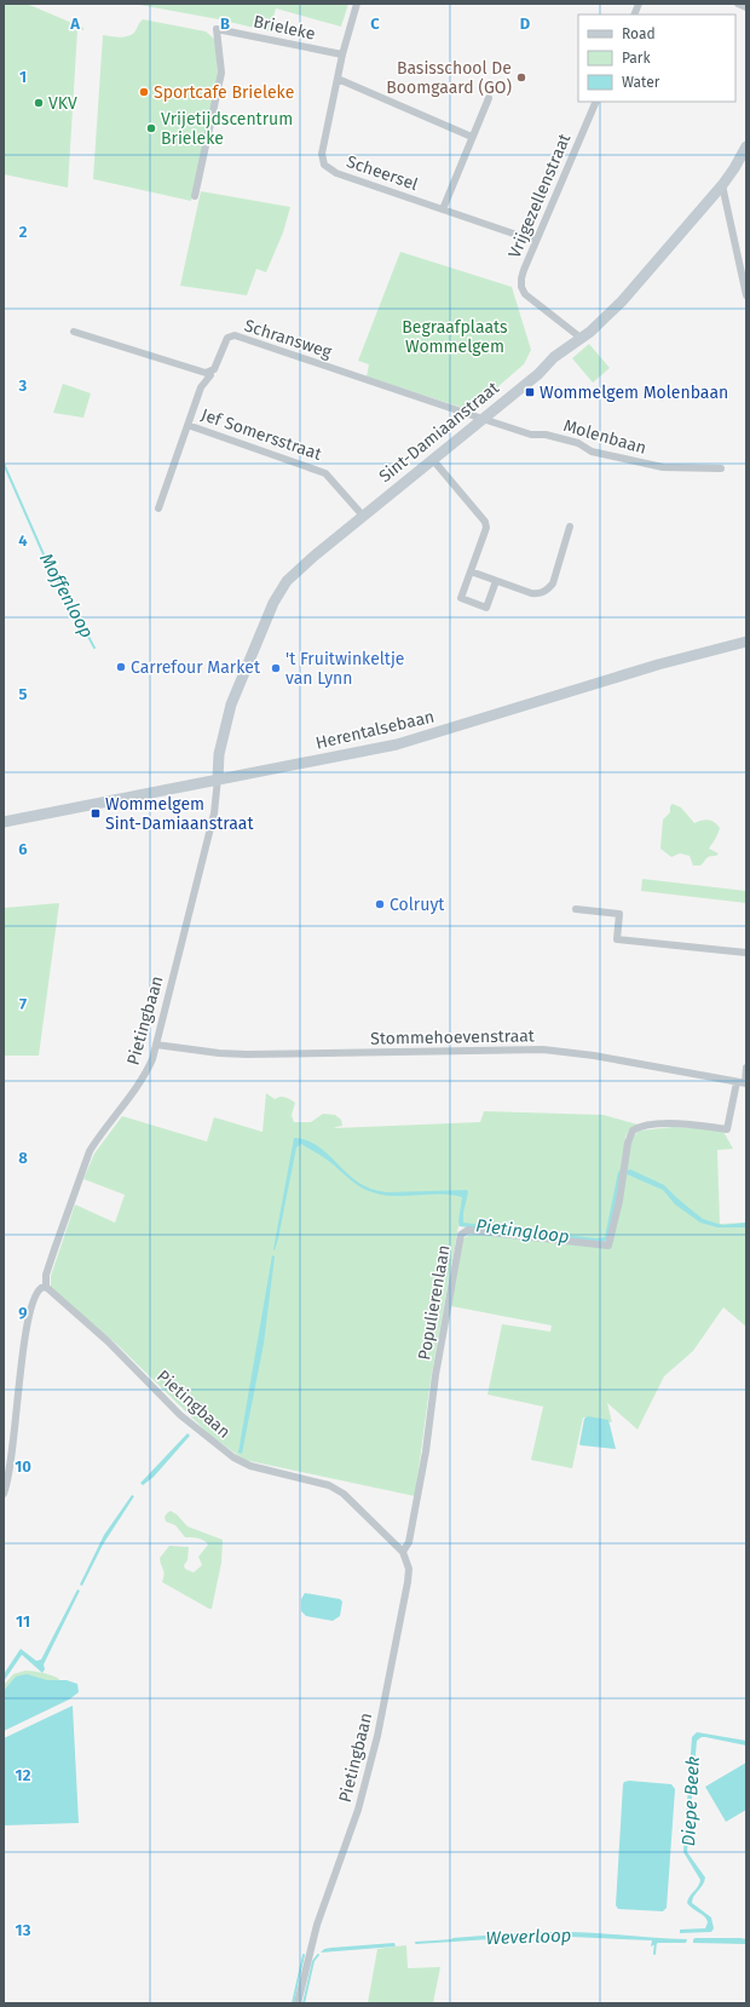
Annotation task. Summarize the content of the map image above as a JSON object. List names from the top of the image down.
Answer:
{
  "streets": {
    "street": [
      "Brieleke",
      "Scheersel",
      "Vrijgezellenstraat",
      "Schransweg",
      "Sint-Damiaanstraat",
      "Jef Somersstraat",
      "Molenbaan",
      "Herentalsebaan",
      "Pietingbaan",
      "Stommehoevenstraat",
      "Populierenlaan"
    ]
  },
  "crossings": [
    ["Brieleke", "Scheersel"],
    ["Scheersel", "Vrijgezellenstraat"],
    ["Vrijgezellenstraat", "Sint-Damiaanstraat"],
    ["Schransweg", "Sint-Damiaanstraat"],
    ["Schransweg", "Jef Somersstraat"],
    ["Schransweg", "Molenbaan"],
    ["Sint-Damiaanstraat", "Jef Somersstraat"],
    ["Sint-Damiaanstraat", "Molenbaan"],
    ["Sint-Damiaanstraat", "Herentalsebaan"],
    ["Sint-Damiaanstraat", "Pietingbaan"],
    ["Herentalsebaan", "Pietingbaan"],
    ["Pietingbaan", "Stommehoevenstraat"],
    ["Pietingbaan", "Populierenlaan"],
    ["Stommehoevenstraat", "Populierenlaan"]
  ],
  "water": [
    "Moffenloop",
    "Pietingloop",
    "Diepe Beek",
    "Weverloop"
  ],
  "parks": ["Begraafplaats Wommelgem"],
  "places": {
    "other": [
      "Basisschool De Boomgaard (GO)",
      "Sportcafe Brieleke",
      "VKV",
      "Vrijetijdscentrum Brieleke",
      "Carrefour Market",
      "'t Fruitwinkeltje van Lynn",
      "Colruyt"
    ],
    "transit": ["Wommelgem Molenbaan", "Wommelgem Sint-Damiaanstraat"]
  },
  "legend": ["Road", "Park", "Water"],
  "grid": {
    "columns": [
      "A",
      "B",
      "C",
      "D"
    ],
    "rows": [
      "1",
      "2",
      "3",
      "4",
      "5",
      "6",
      "7",
      "8",
      "9",
      "10",
      "11",
      "12",
      "13"
    ]
  }
}
